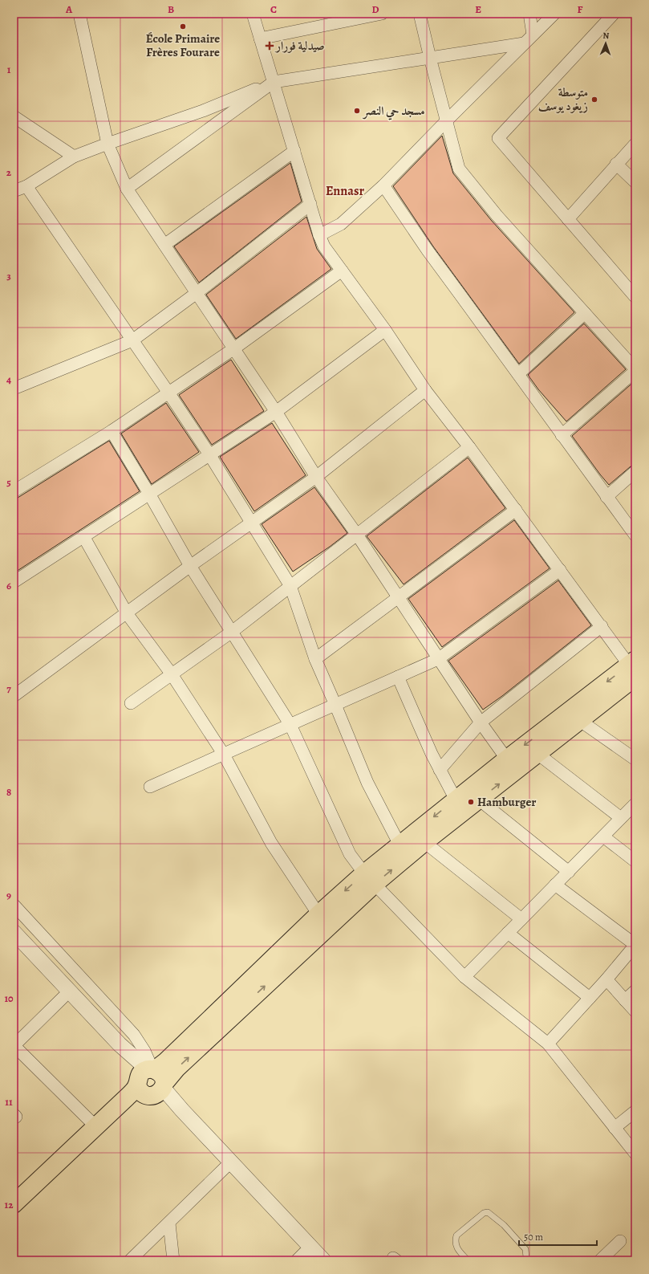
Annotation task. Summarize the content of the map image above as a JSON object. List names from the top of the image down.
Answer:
{
  "districts": ["Ennasr"],
  "places": {
    "other": [
      "École Primaire Frères Fourare",
      "متوسطة زيغود يوسف",
      "مسجد حي النصر",
      "Hamburger"
    ],
    "health": ["صيدلية فورار"]
  },
  "scale_bar": "50 m",
  "north": "top",
  "grid": {
    "columns": [
      "A",
      "B",
      "C",
      "D",
      "E",
      "F"
    ],
    "rows": [
      "1",
      "2",
      "3",
      "4",
      "5",
      "6",
      "7",
      "8",
      "9",
      "10",
      "11",
      "12"
    ]
  }
}
